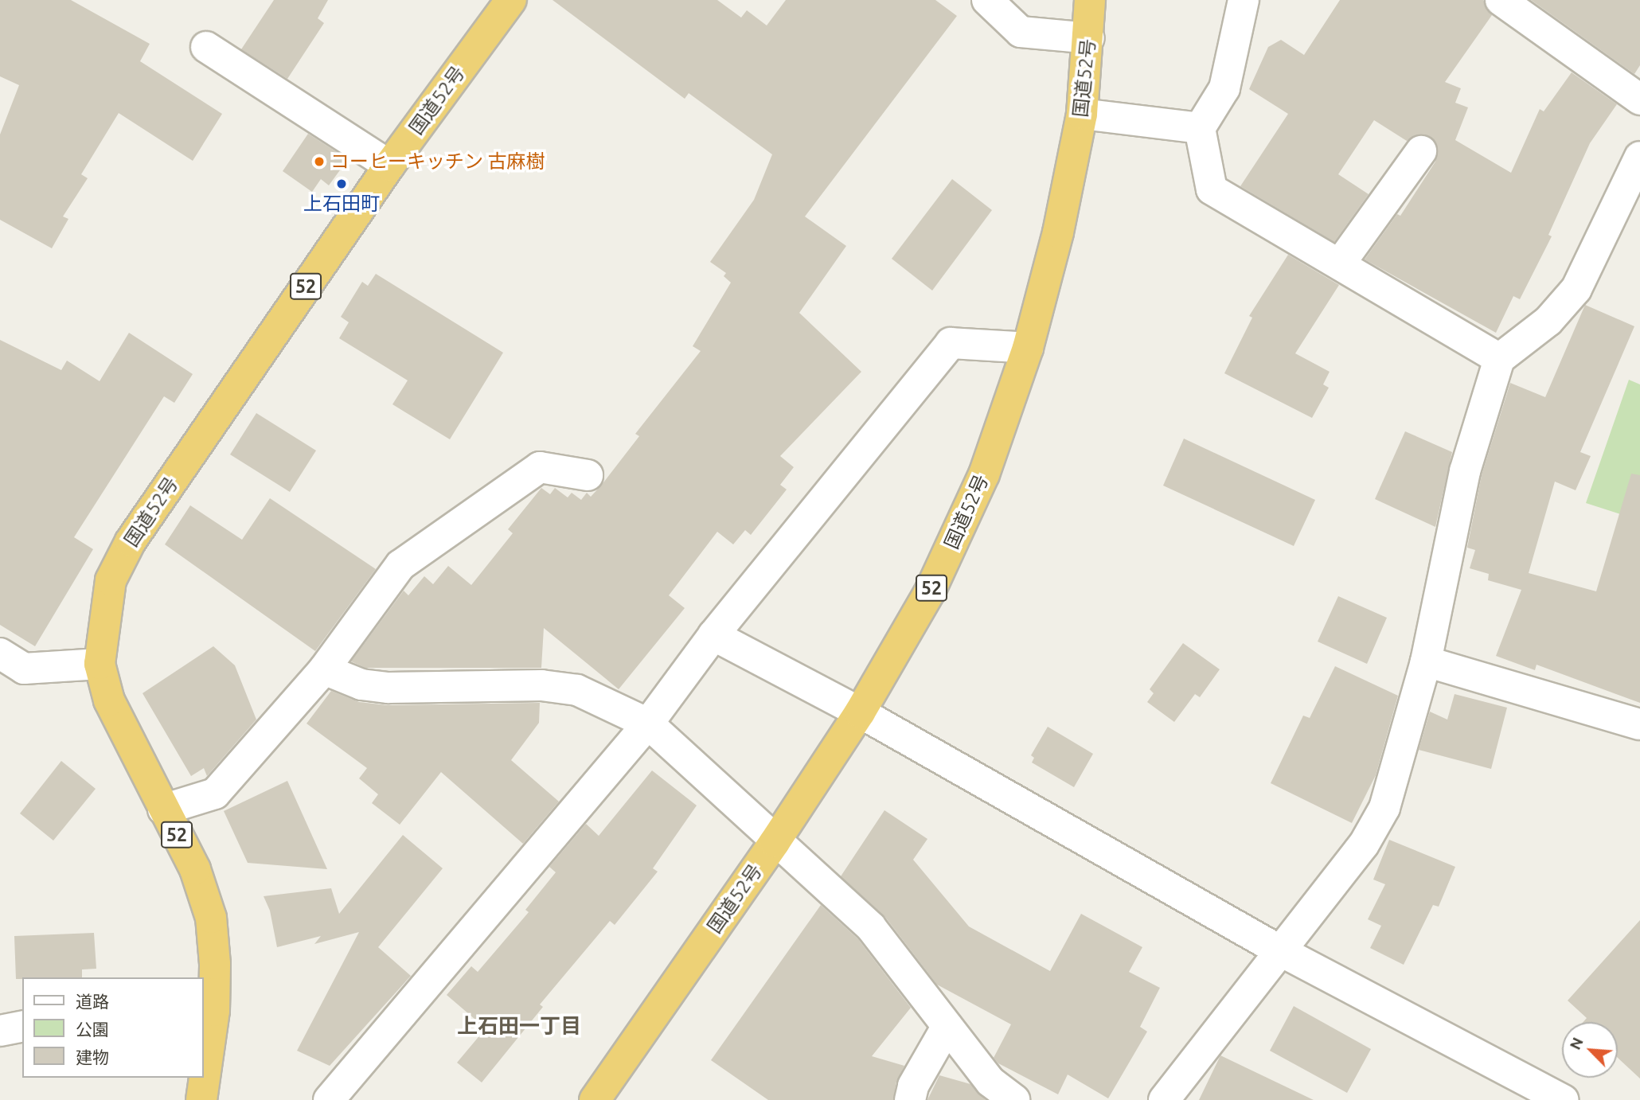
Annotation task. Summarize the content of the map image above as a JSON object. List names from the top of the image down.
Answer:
{
  "streets": {
    "highway": ["国道52号", "52"]
  },
  "districts": ["上石田一丁目"],
  "places": ["コーヒーキッチン 古麻樹", "上石田町"],
  "legend": ["道路", "公園", "建物"],
  "north": "top left"
}
